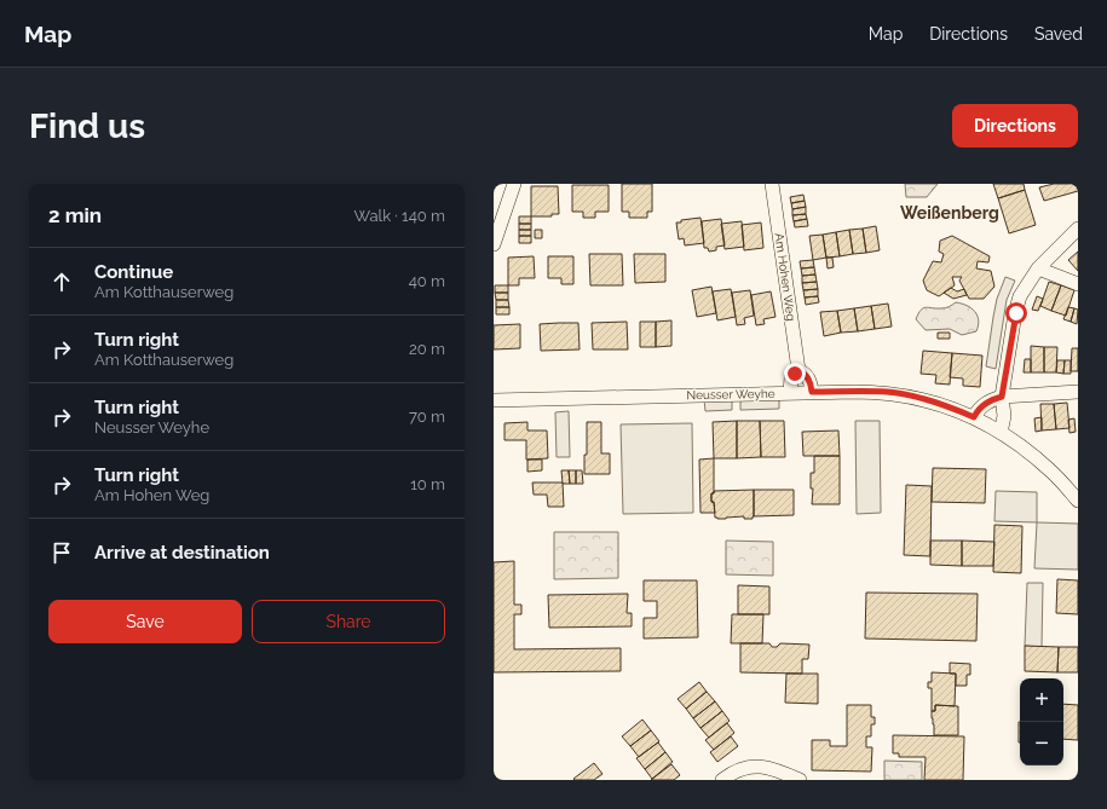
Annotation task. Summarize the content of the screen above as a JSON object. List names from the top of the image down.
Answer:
{
  "streets": {
    "street": ["Am Hohen Weg", "Neusser Weyhe"]
  },
  "crossings": [
    ["Am Hohen Weg", "Neusser Weyhe"]
  ],
  "districts": ["Weißenberg"],
  "page": {
    "header": "Map",
    "nav": ["Map", "Directions", "Saved"],
    "buttons": [
      "Directions",
      ["Save", "Share"]
    ],
    "title": "Find us",
    "heading": ["2 min", "Walk · 140 m"],
    "list": [
      ["Continue", "Am Kotthauserweg", "40 m"],
      ["Turn right", "Am Kotthauserweg", "20 m"],
      ["Turn right", "Neusser Weyhe", "70 m"],
      ["Turn right", "Am Hohen Weg", "10 m"],
      "Arrive at destination"
    ],
    "map_buttons": ["+", "−"]
  }
}
